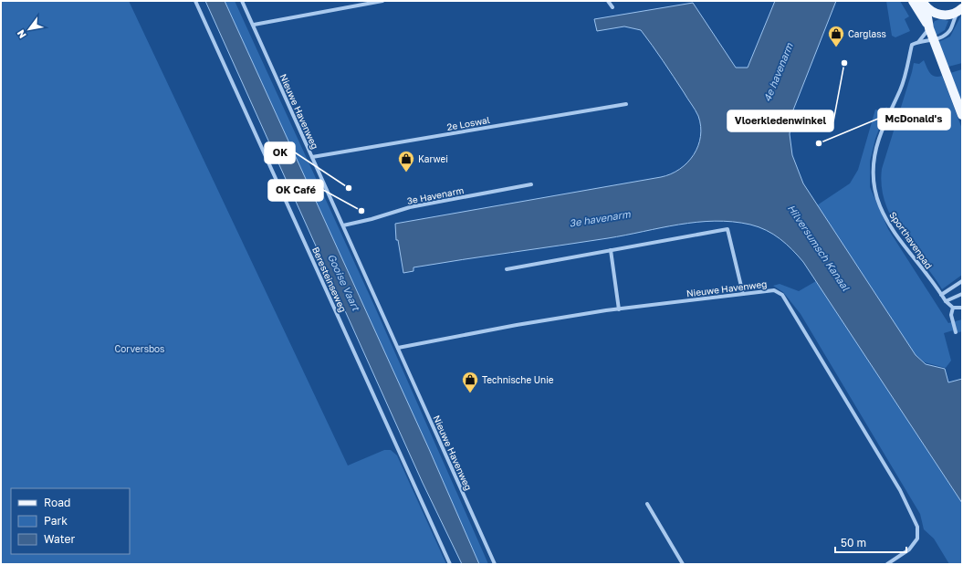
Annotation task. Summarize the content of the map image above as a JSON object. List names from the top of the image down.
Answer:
{
  "streets": {
    "street": [
      "Nieuwe Havenweg",
      "2e Loswal",
      "3e Havenarm",
      "Sporthavenpad",
      "Beresteinseweg"
    ]
  },
  "crossings": [
    ["Nieuwe Havenweg", "2e Loswal"],
    ["Nieuwe Havenweg", "3e Havenarm"]
  ],
  "water": [
    "4e havenarm",
    "3e havenarm",
    "Hilversumsch Kanaal",
    "Gooise Vaart"
  ],
  "parks": ["Corversbos"],
  "places": {
    "shop": ["Carglass", "Karwei", "Technische Unie"],
    "other": [
      "Vloerkledenwinkel",
      "McDonald's",
      "OK",
      "OK Café"
    ]
  },
  "legend": ["Road", "Park", "Water"],
  "scale_bar": "50 m",
  "north": "bottom left"
}
